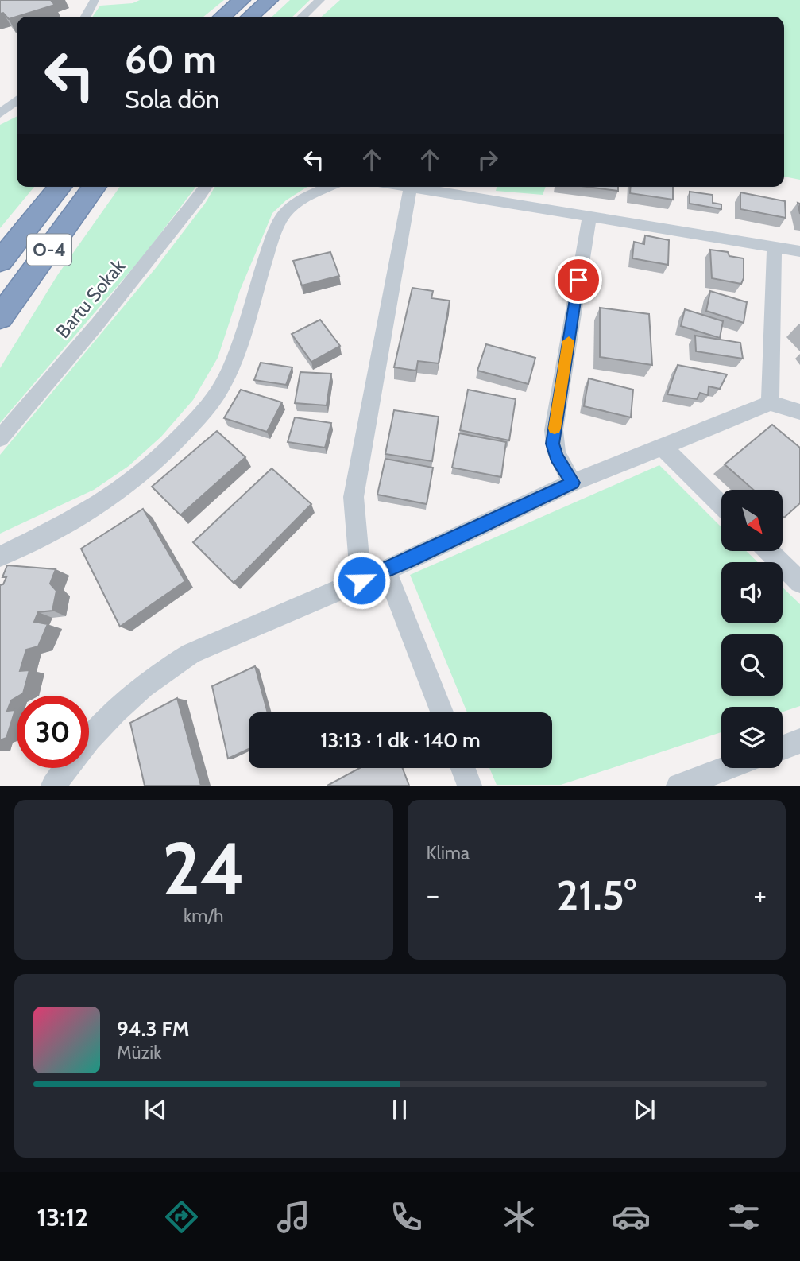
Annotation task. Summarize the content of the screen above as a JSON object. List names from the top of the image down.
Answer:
{
  "streets": {
    "highway": ["O-4"],
    "street": ["Bartu Sokak"]
  },
  "north": "bottom right",
  "page": {
    "turn": ["60 m", "Sola dön"],
    "limit": "30",
    "trip": "13:13 · 1 dk · 140 m",
    "tile": [
      ["24", "km/h"],
      "Klima"
    ],
    "heat": ["−", "21.5°", "+"],
    "song": ["94.3 FM", "Müzik"],
    "tabs": "13:12"
  }
}
